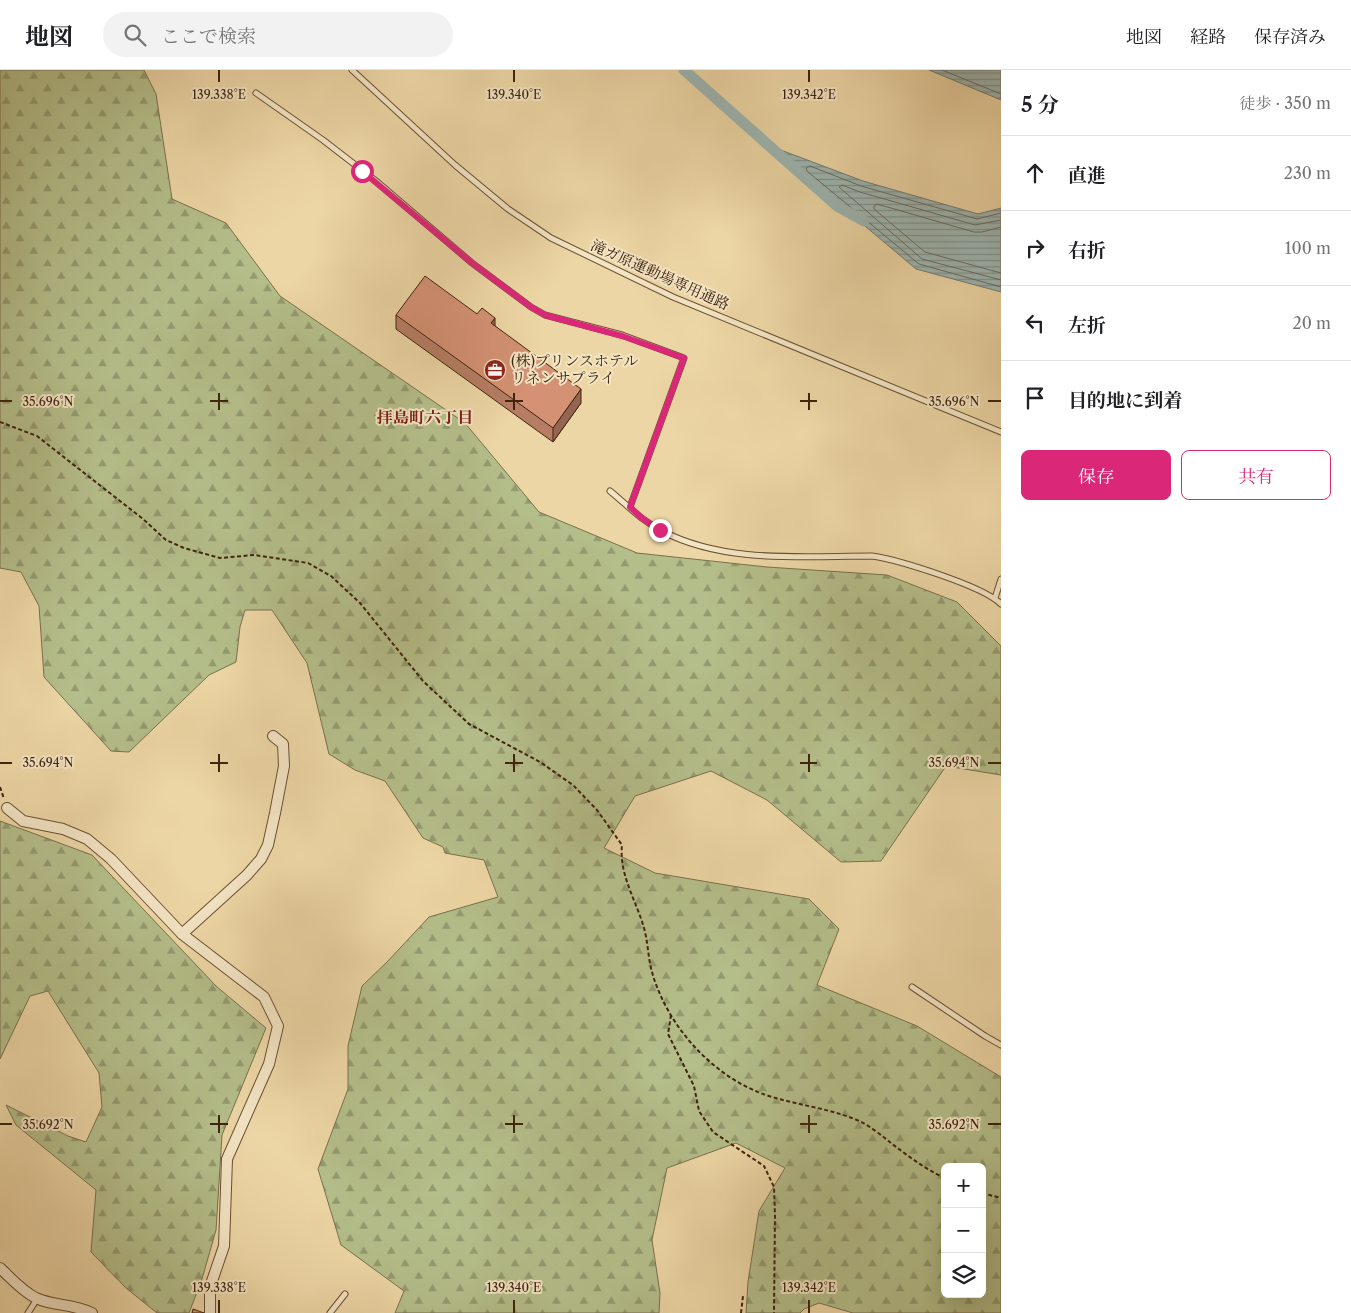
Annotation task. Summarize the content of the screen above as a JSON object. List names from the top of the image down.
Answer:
{
  "streets": {
    "lane": ["滝ガ原運動場専用通路"]
  },
  "districts": ["拝島町六丁目"],
  "places": {
    "office": ["(株)プリンスホテル リネンサプライ"]
  },
  "page": {
    "header": "地図",
    "search": "ここで検索",
    "nav": ["地図", "経路", "保存済み"],
    "heading": ["5 分", "徒歩 · 350 m"],
    "list": [
      ["直進", "230 m"],
      ["右折", "100 m"],
      ["左折", "20 m"],
      "目的地に到着"
    ],
    "buttons": ["保存", "共有"],
    "map_buttons": ["+", "−"]
  },
  "coordinates": [
    "139.338°E",
    "139.340°E",
    "139.342°E",
    "35.696°N",
    "35.694°N",
    "35.692°N"
  ]
}
